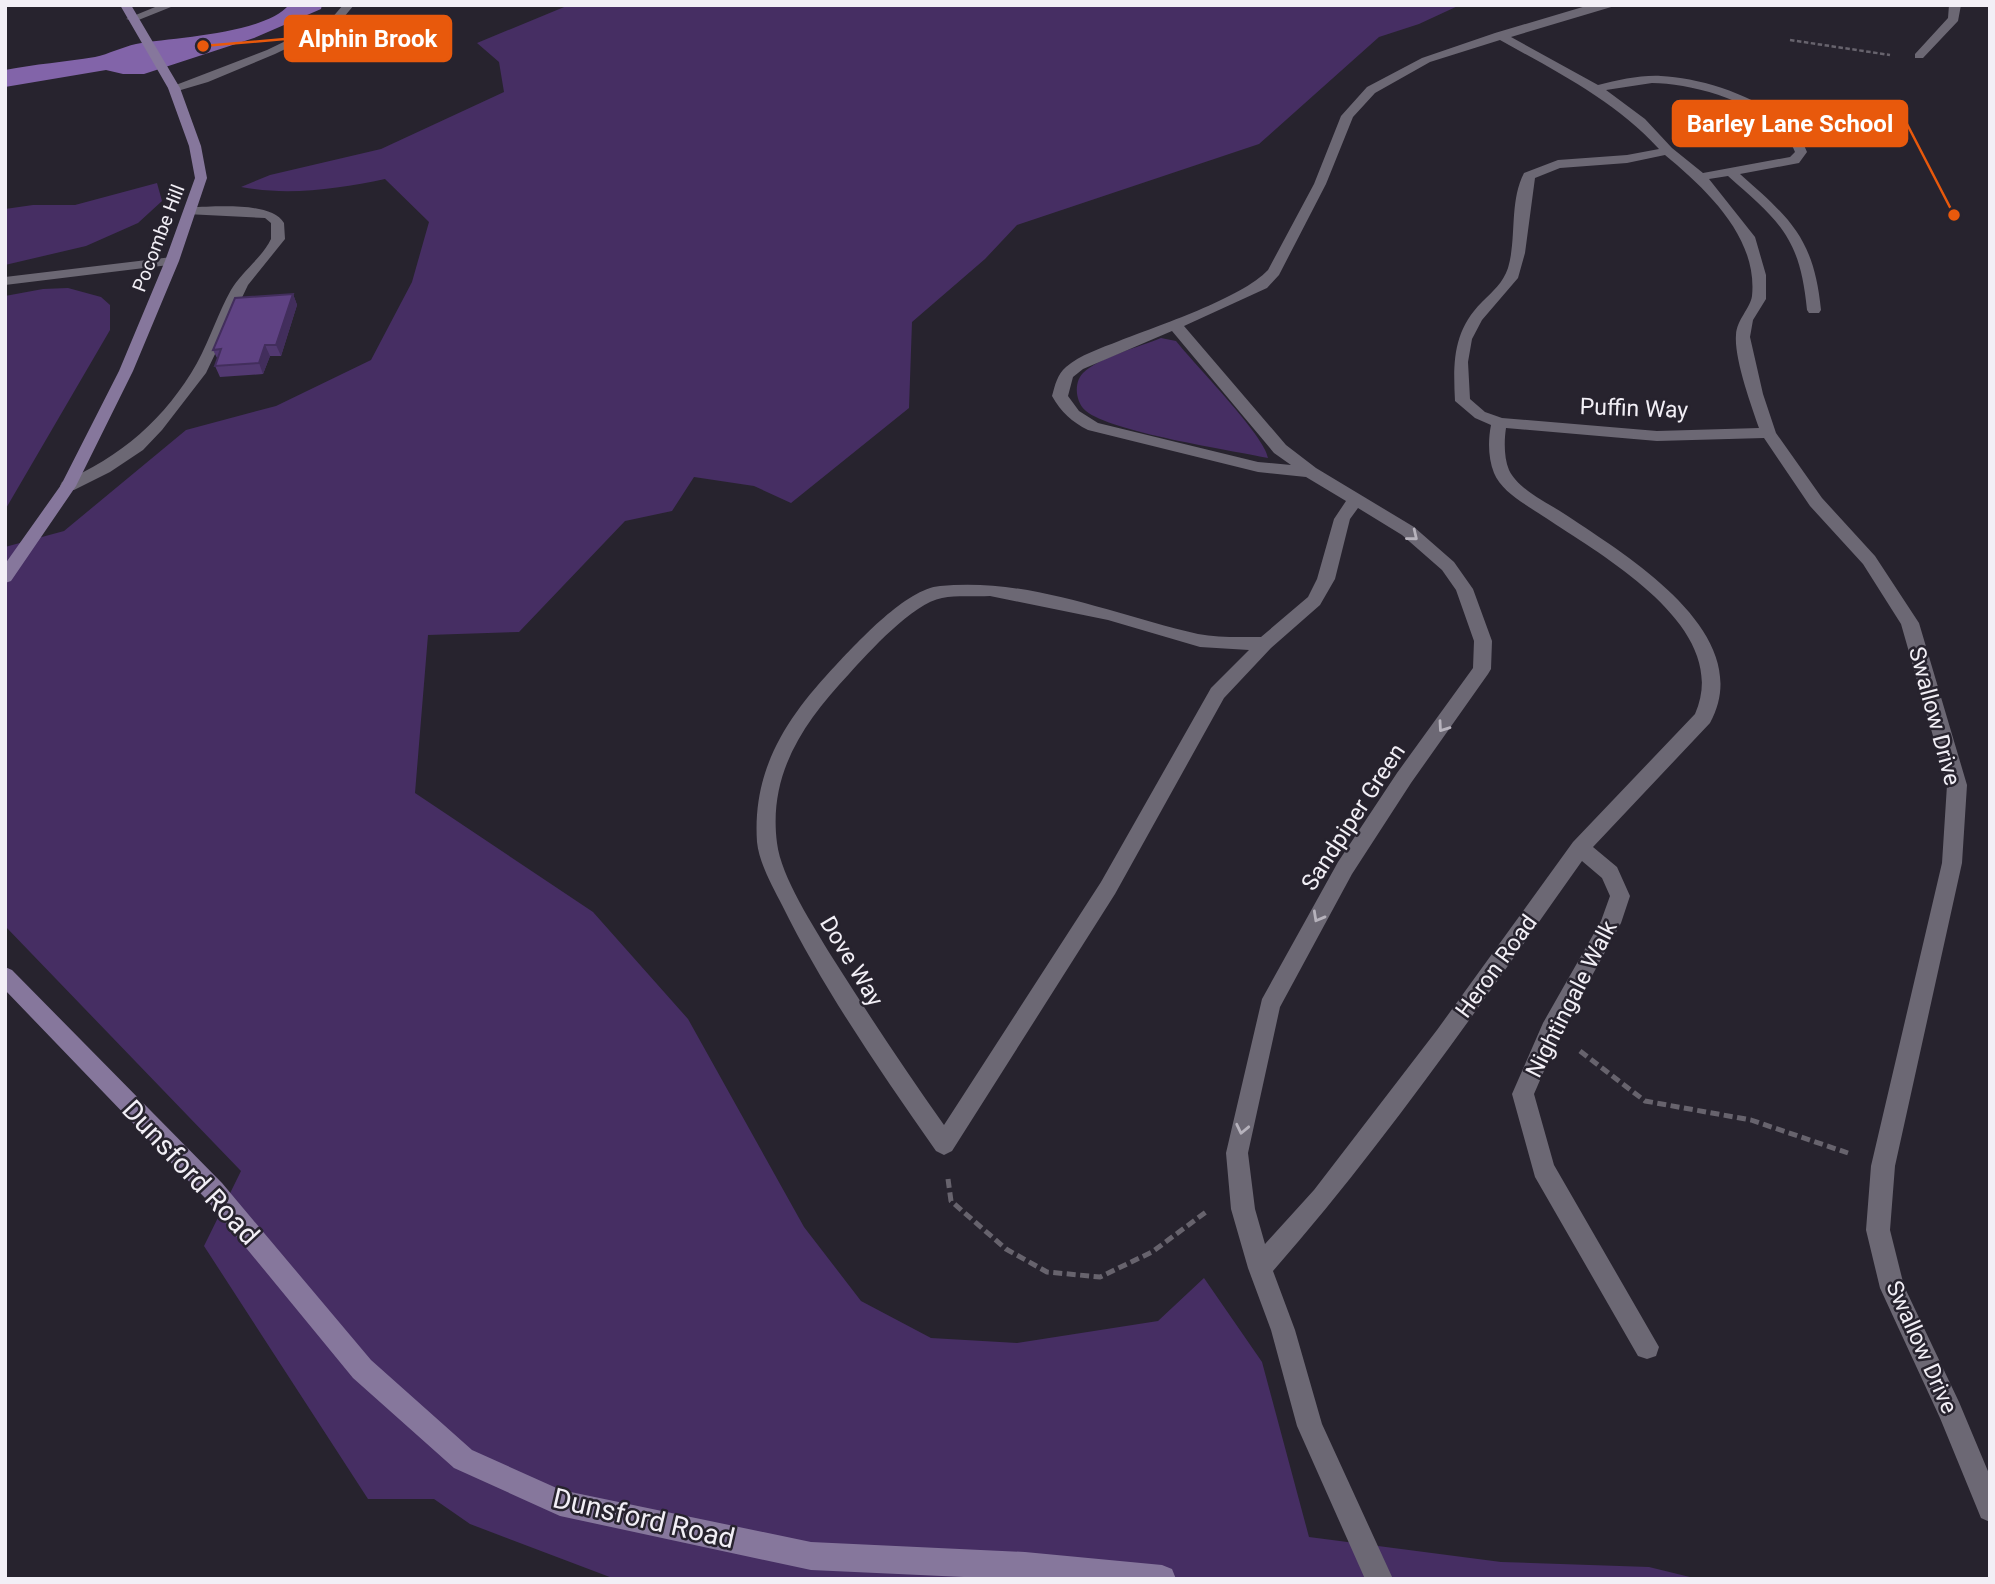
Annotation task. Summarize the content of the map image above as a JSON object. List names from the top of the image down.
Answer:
{
  "streets": {
    "main road": ["Pocombe Hill", "Dunsford Road"],
    "street": [
      "Puffin Way",
      "Swallow Drive",
      "Sandpiper Green",
      "Dove Way",
      "Heron Road",
      "Nightingale Walk"
    ]
  },
  "crossings": [
    ["Puffin Way", "Swallow Drive"],
    ["Puffin Way", "Heron Road"],
    ["Swallow Drive", "Sandpiper Green"],
    ["Sandpiper Green", "Heron Road"],
    ["Heron Road", "Nightingale Walk"]
  ],
  "places": ["Alphin Brook", "Barley Lane School"]
}
